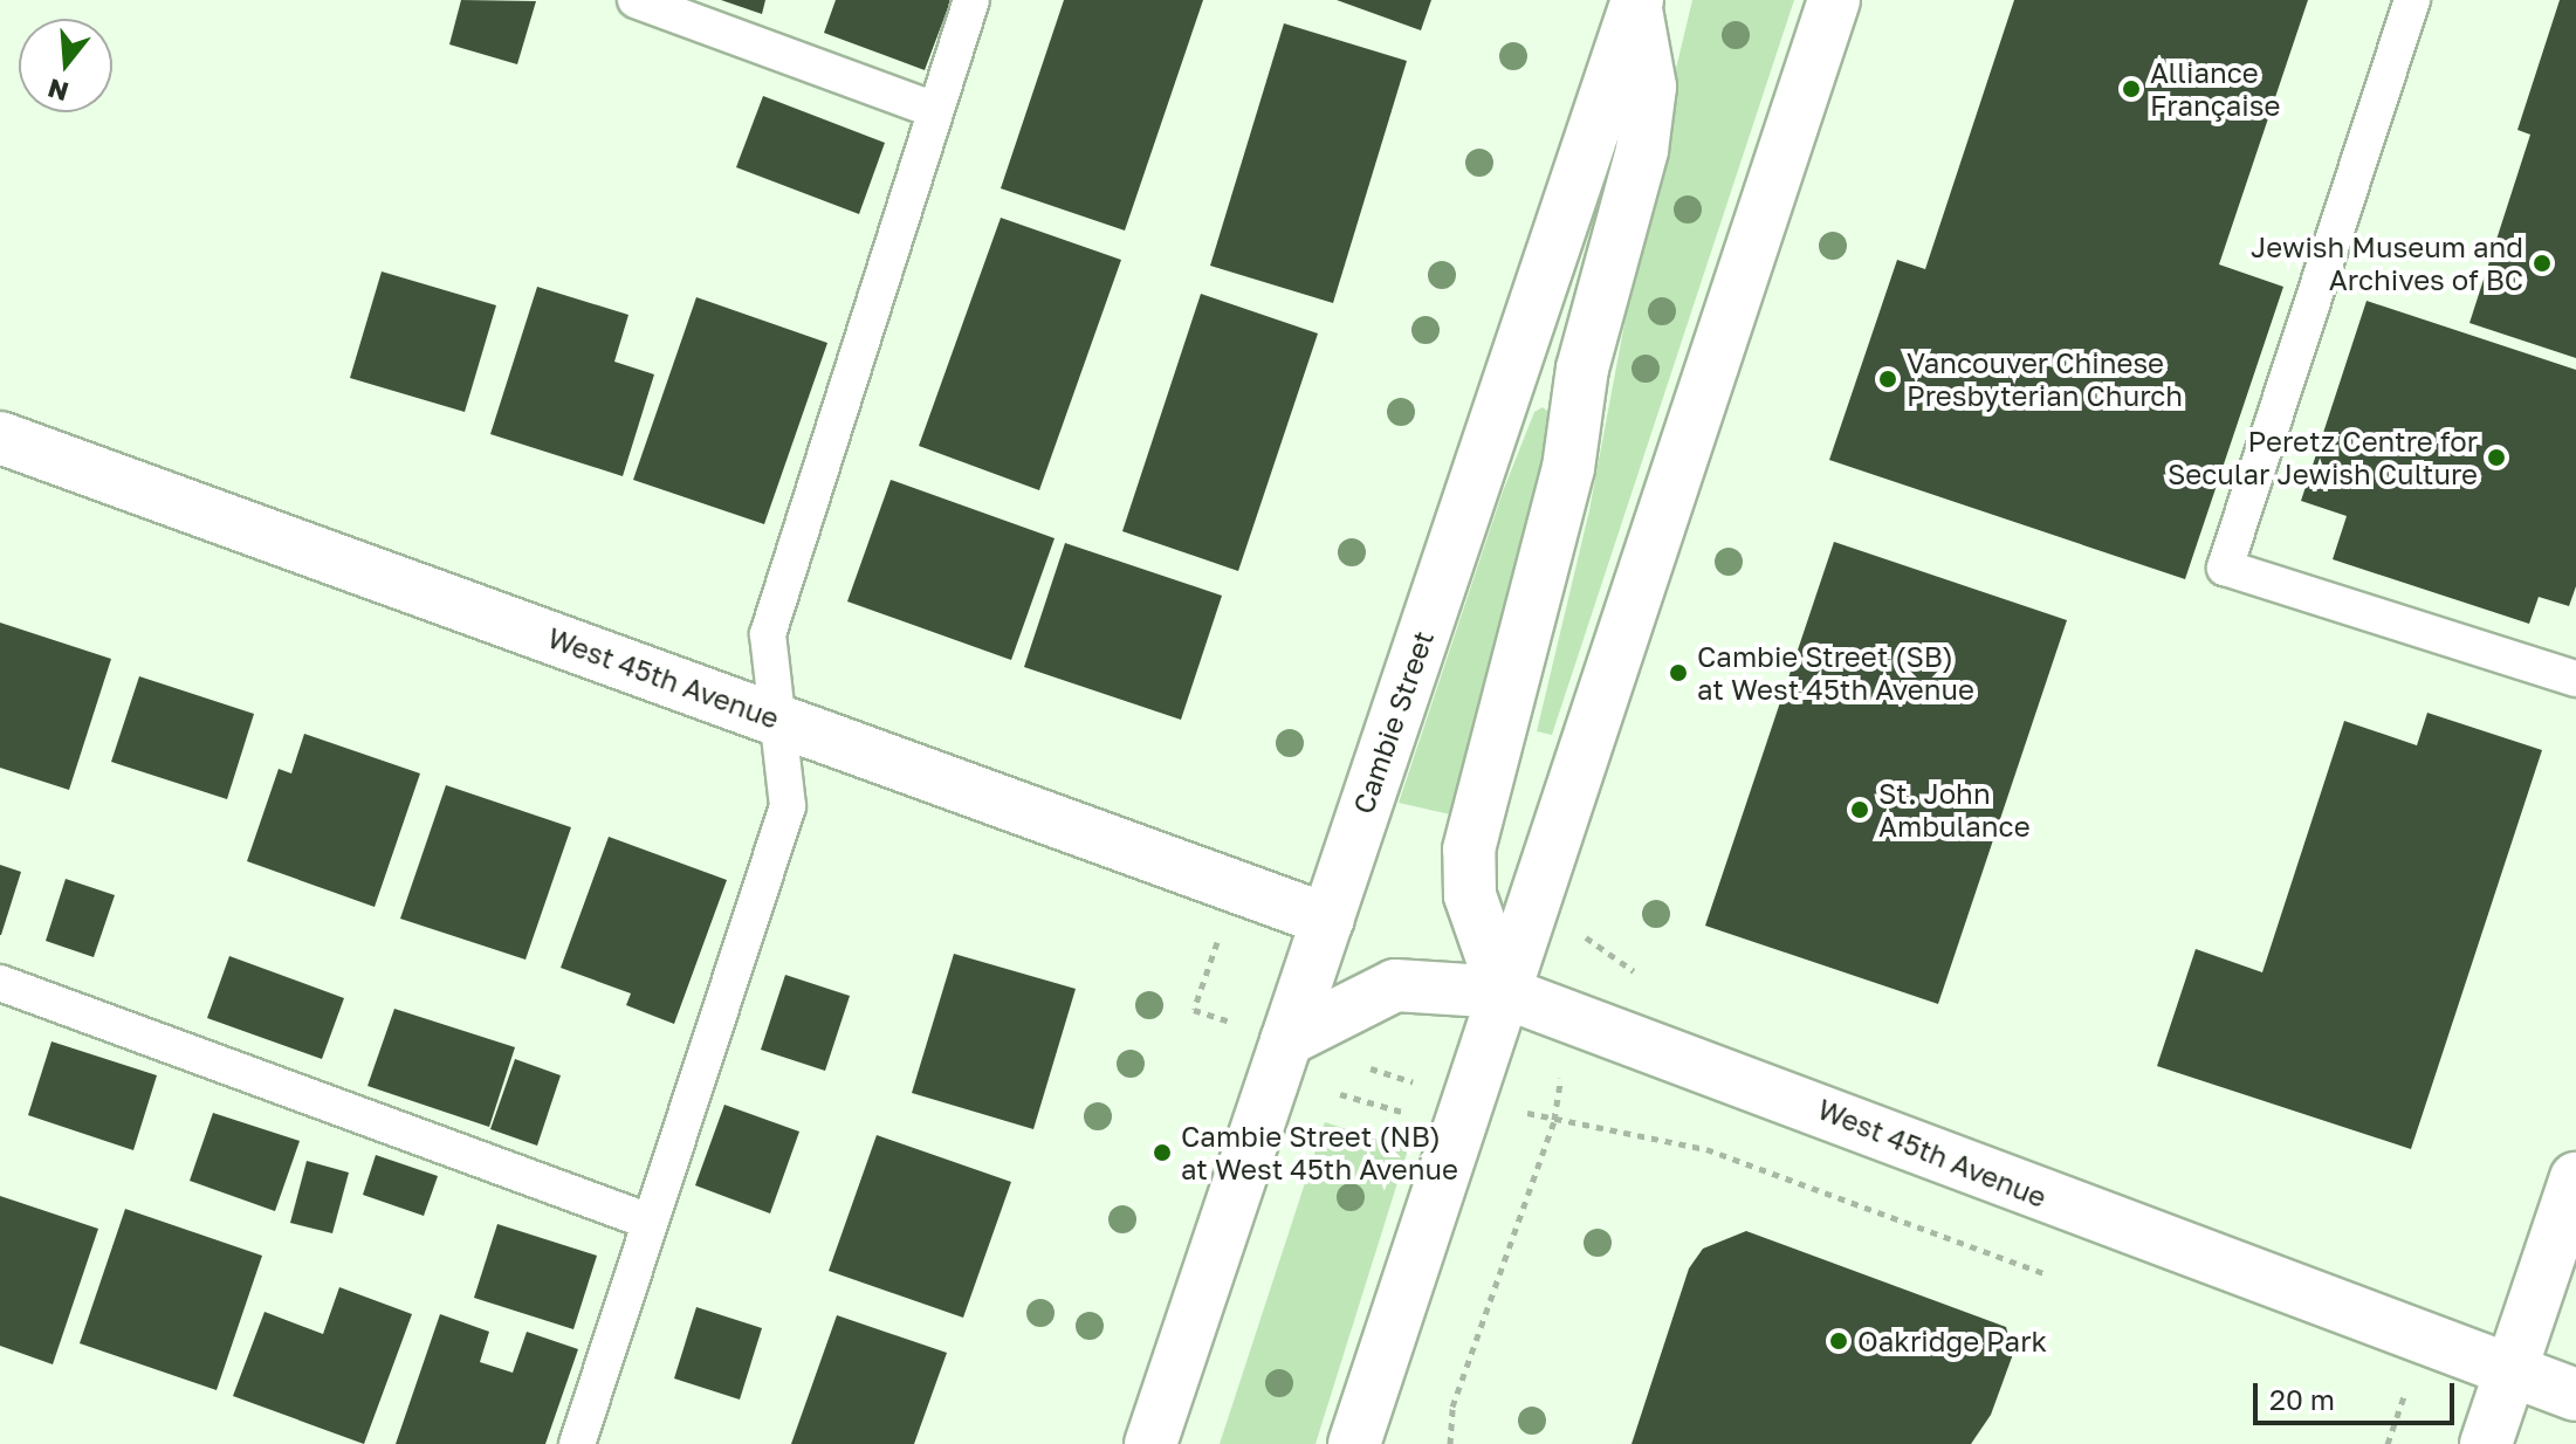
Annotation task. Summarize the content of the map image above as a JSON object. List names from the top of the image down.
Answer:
{
  "streets": {
    "main road": ["West 45th Avenue", "Cambie Street"]
  },
  "crossings": [
    ["West 45th Avenue", "Cambie Street"]
  ],
  "places": [
    "Alliance Française",
    "Jewish Museum and Archives of BC",
    "Vancouver Chinese Presbyterian Church",
    "Peretz Centre for Secular Jewish Culture",
    "Cambie Street (SB) at West 45th Avenue",
    "St. John Ambulance",
    "Cambie Street (NB) at West 45th Avenue",
    "Oakridge Park"
  ],
  "scale_bar": "20 m",
  "north": "bottom"
}
